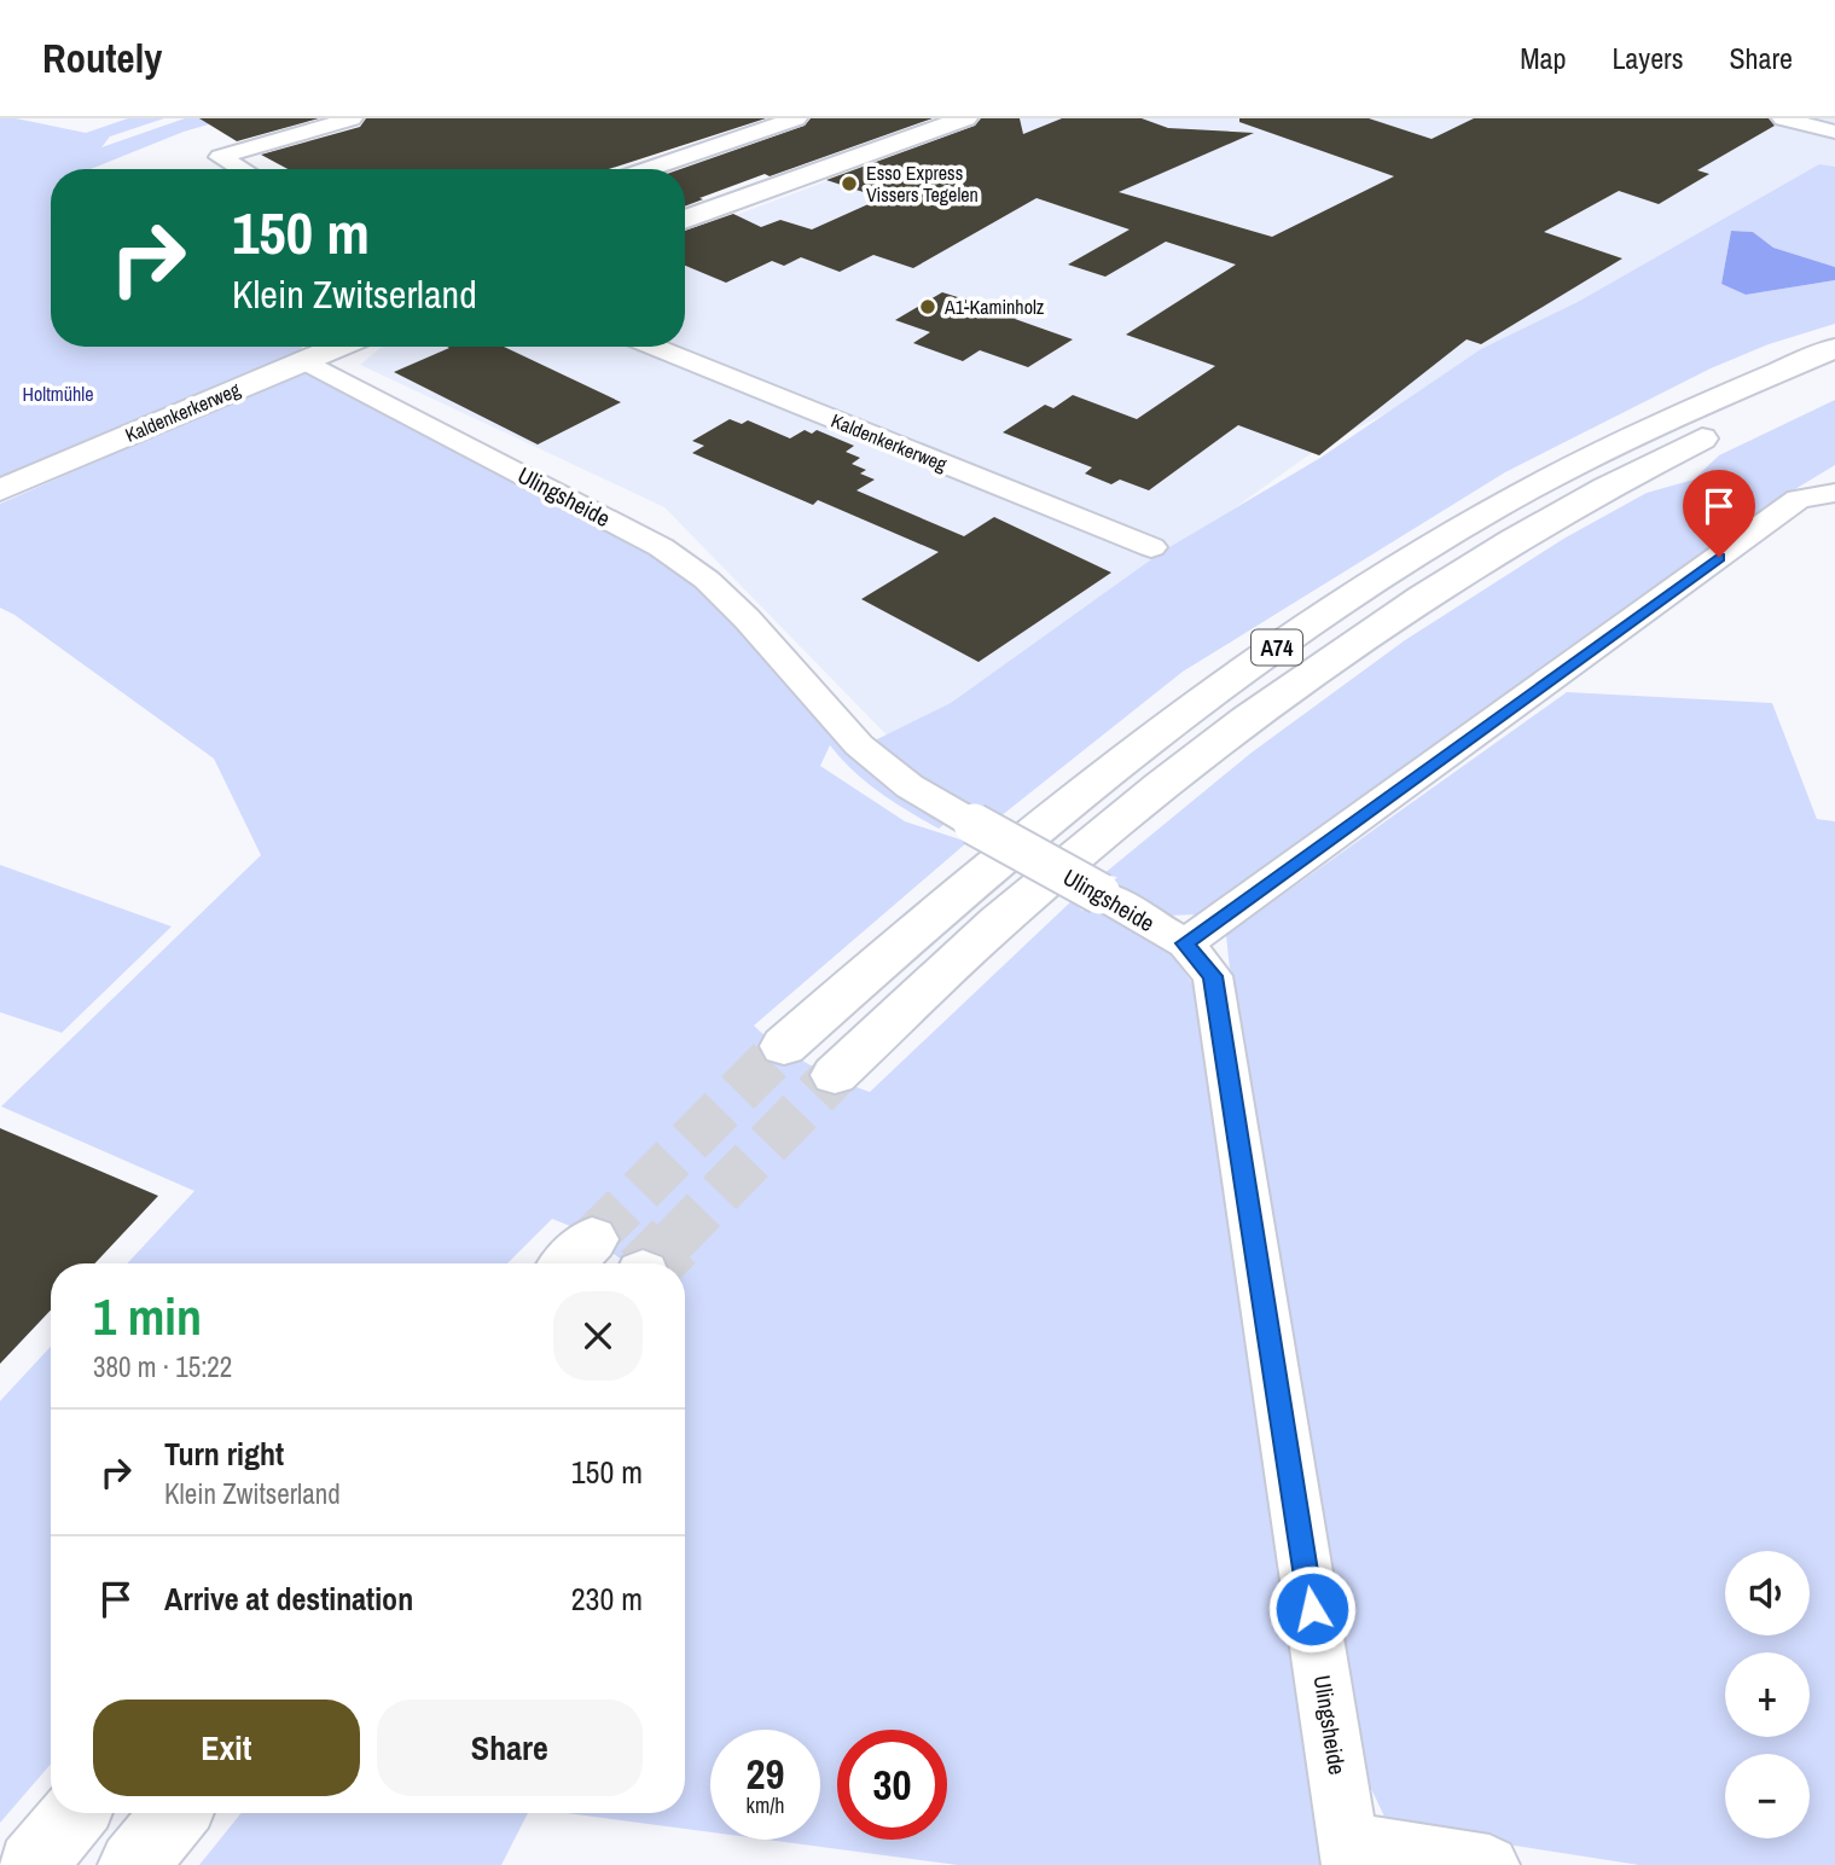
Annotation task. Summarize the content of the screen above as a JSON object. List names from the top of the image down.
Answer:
{
  "streets": {
    "main road": ["Kaldenkerkerweg", "A74"],
    "street": ["Ulingsheide"]
  },
  "crossings": [
    ["Kaldenkerkerweg", "Ulingsheide"]
  ],
  "parks": ["Holtmühle"],
  "places": ["Esso Express Vissers Tegelen", "A1-Kaminholz"],
  "page": {
    "header": "Routely",
    "nav": ["Map", "Layers", "Share"],
    "turn": ["150 m", "Klein Zwitserland"],
    "heading": ["1 min", "380 m · 15:22"],
    "list": [
      {
        "name": "Turn right",
        "note": "Klein Zwitserland",
        "value": "150 m"
      },
      {
        "name": "Arrive at destination",
        "value": "230 m"
      }
    ],
    "map_buttons": ["+", "−"],
    "buttons": ["Exit", "Share"],
    "speed": "29 km/h",
    "limit": "30"
  }
}
